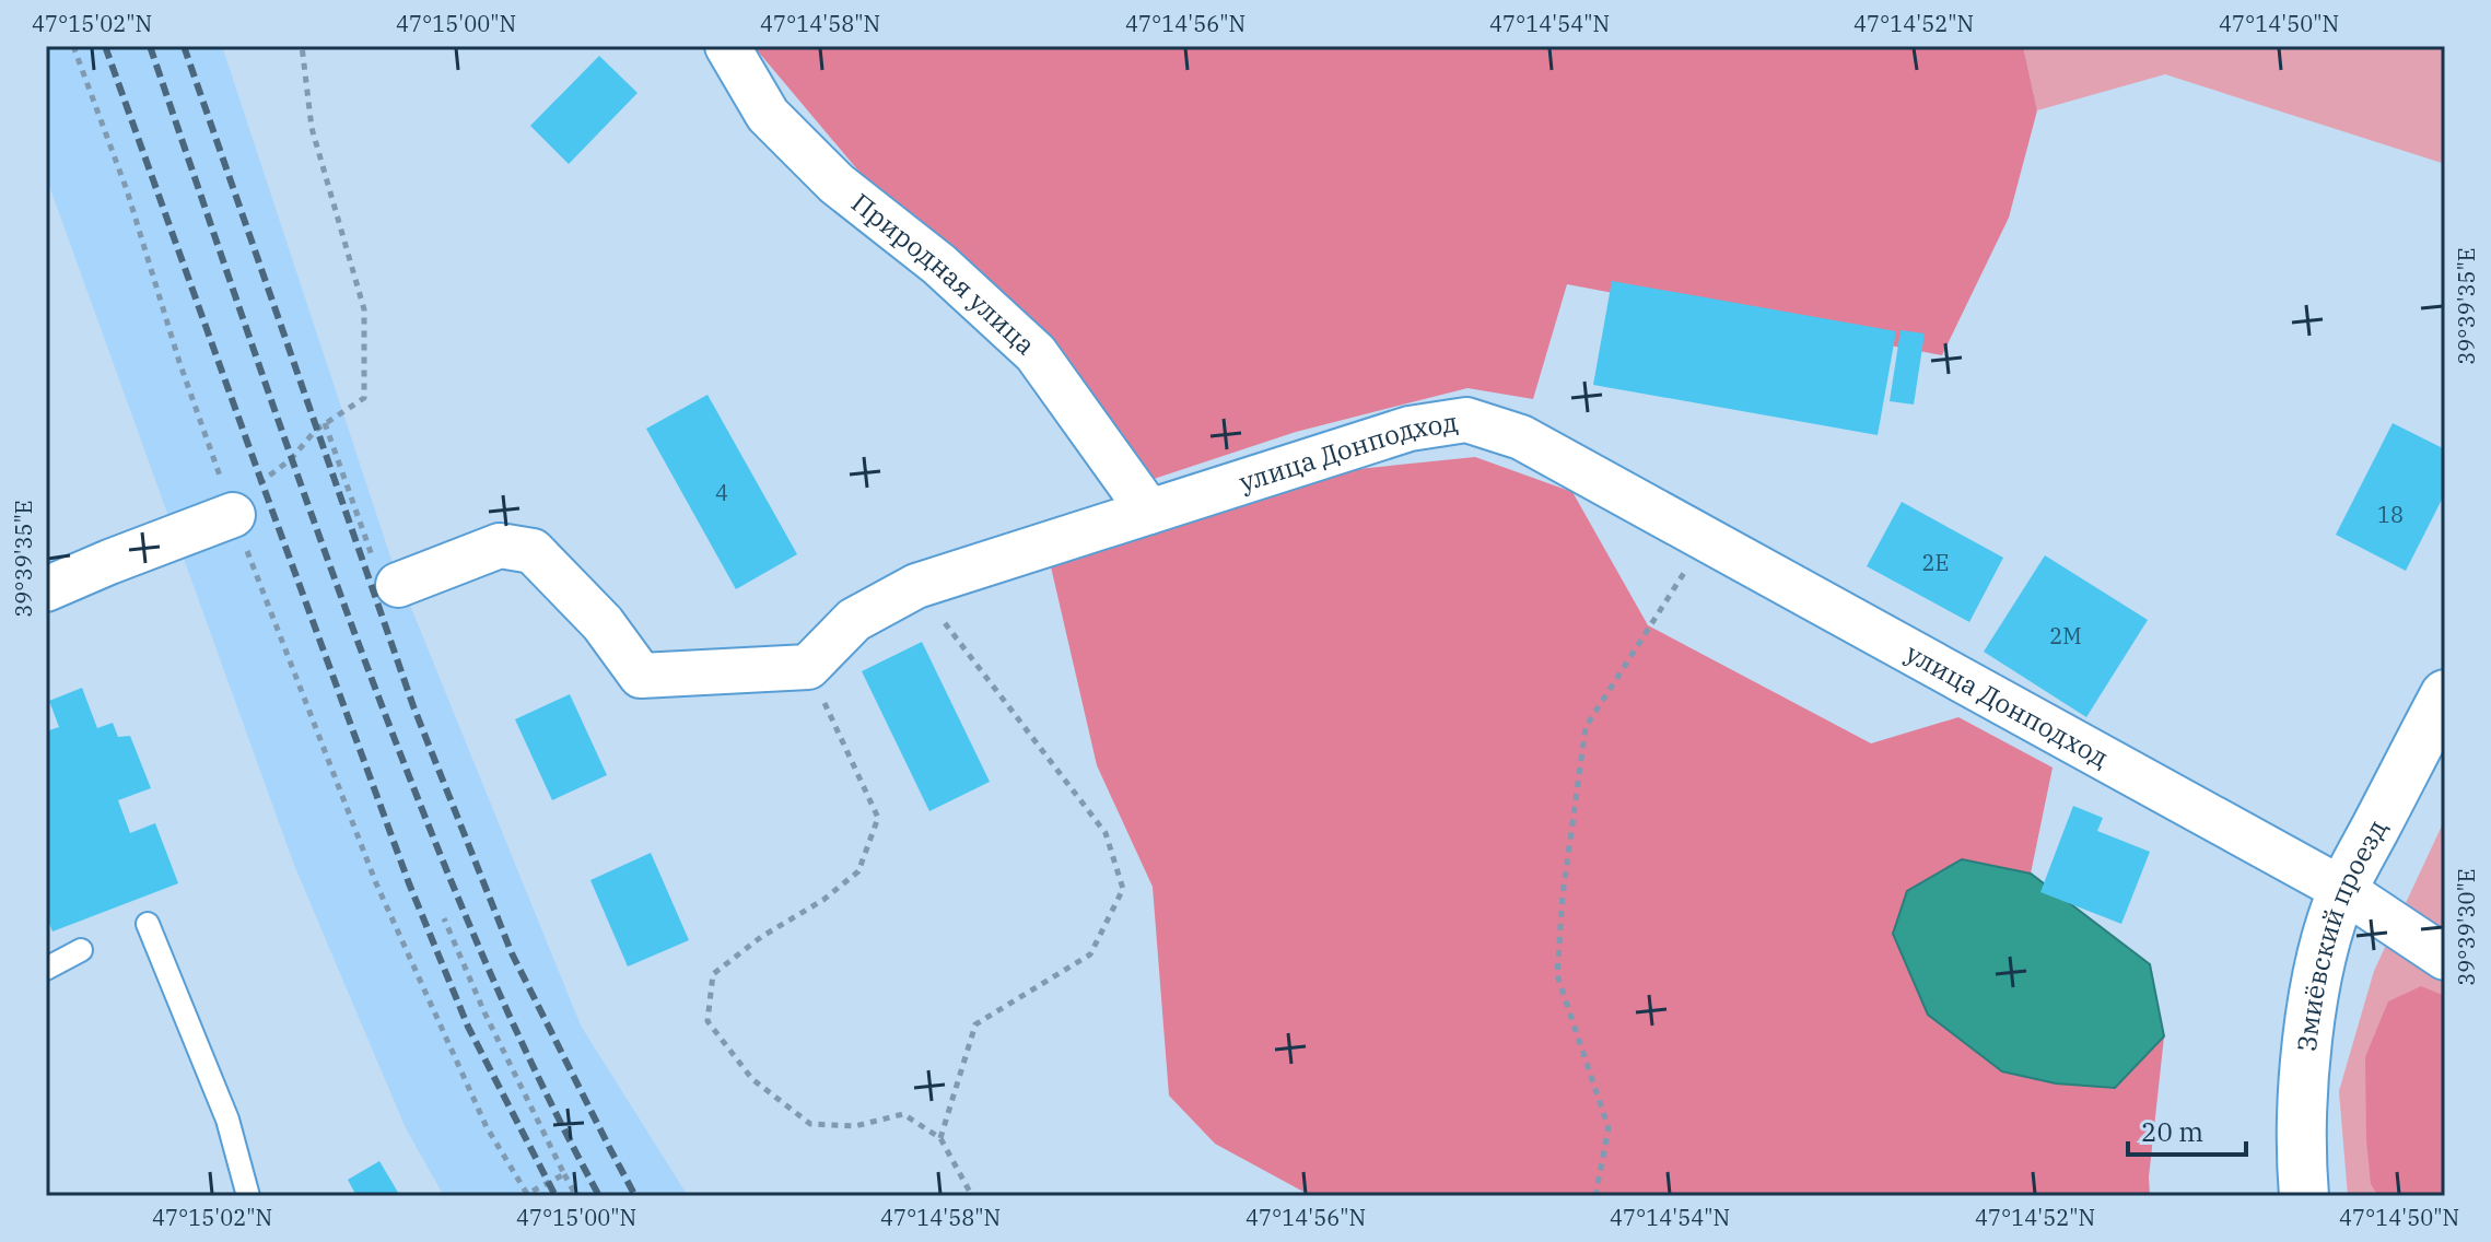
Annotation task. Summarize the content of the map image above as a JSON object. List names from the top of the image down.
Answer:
{
  "streets": {
    "main road": ["Змиёвский проезд"],
    "street": ["Природная улица", "улица Донподход"]
  },
  "crossings": [
    ["Природная улица", "улица Донподход"],
    ["улица Донподход", "Змиёвский проезд"]
  ],
  "house_numbers": [
    "4",
    "18",
    "2Е",
    "2М"
  ],
  "scale_bar": "20 m",
  "coordinates": [
    "47°15'02\"N",
    "47°15'00\"N",
    "47°14'58\"N",
    "47°14'56\"N",
    "47°14'54\"N",
    "47°14'52\"N",
    "47°14'50\"N",
    "39°39'35\"E",
    "39°39'30\"E"
  ]
}
